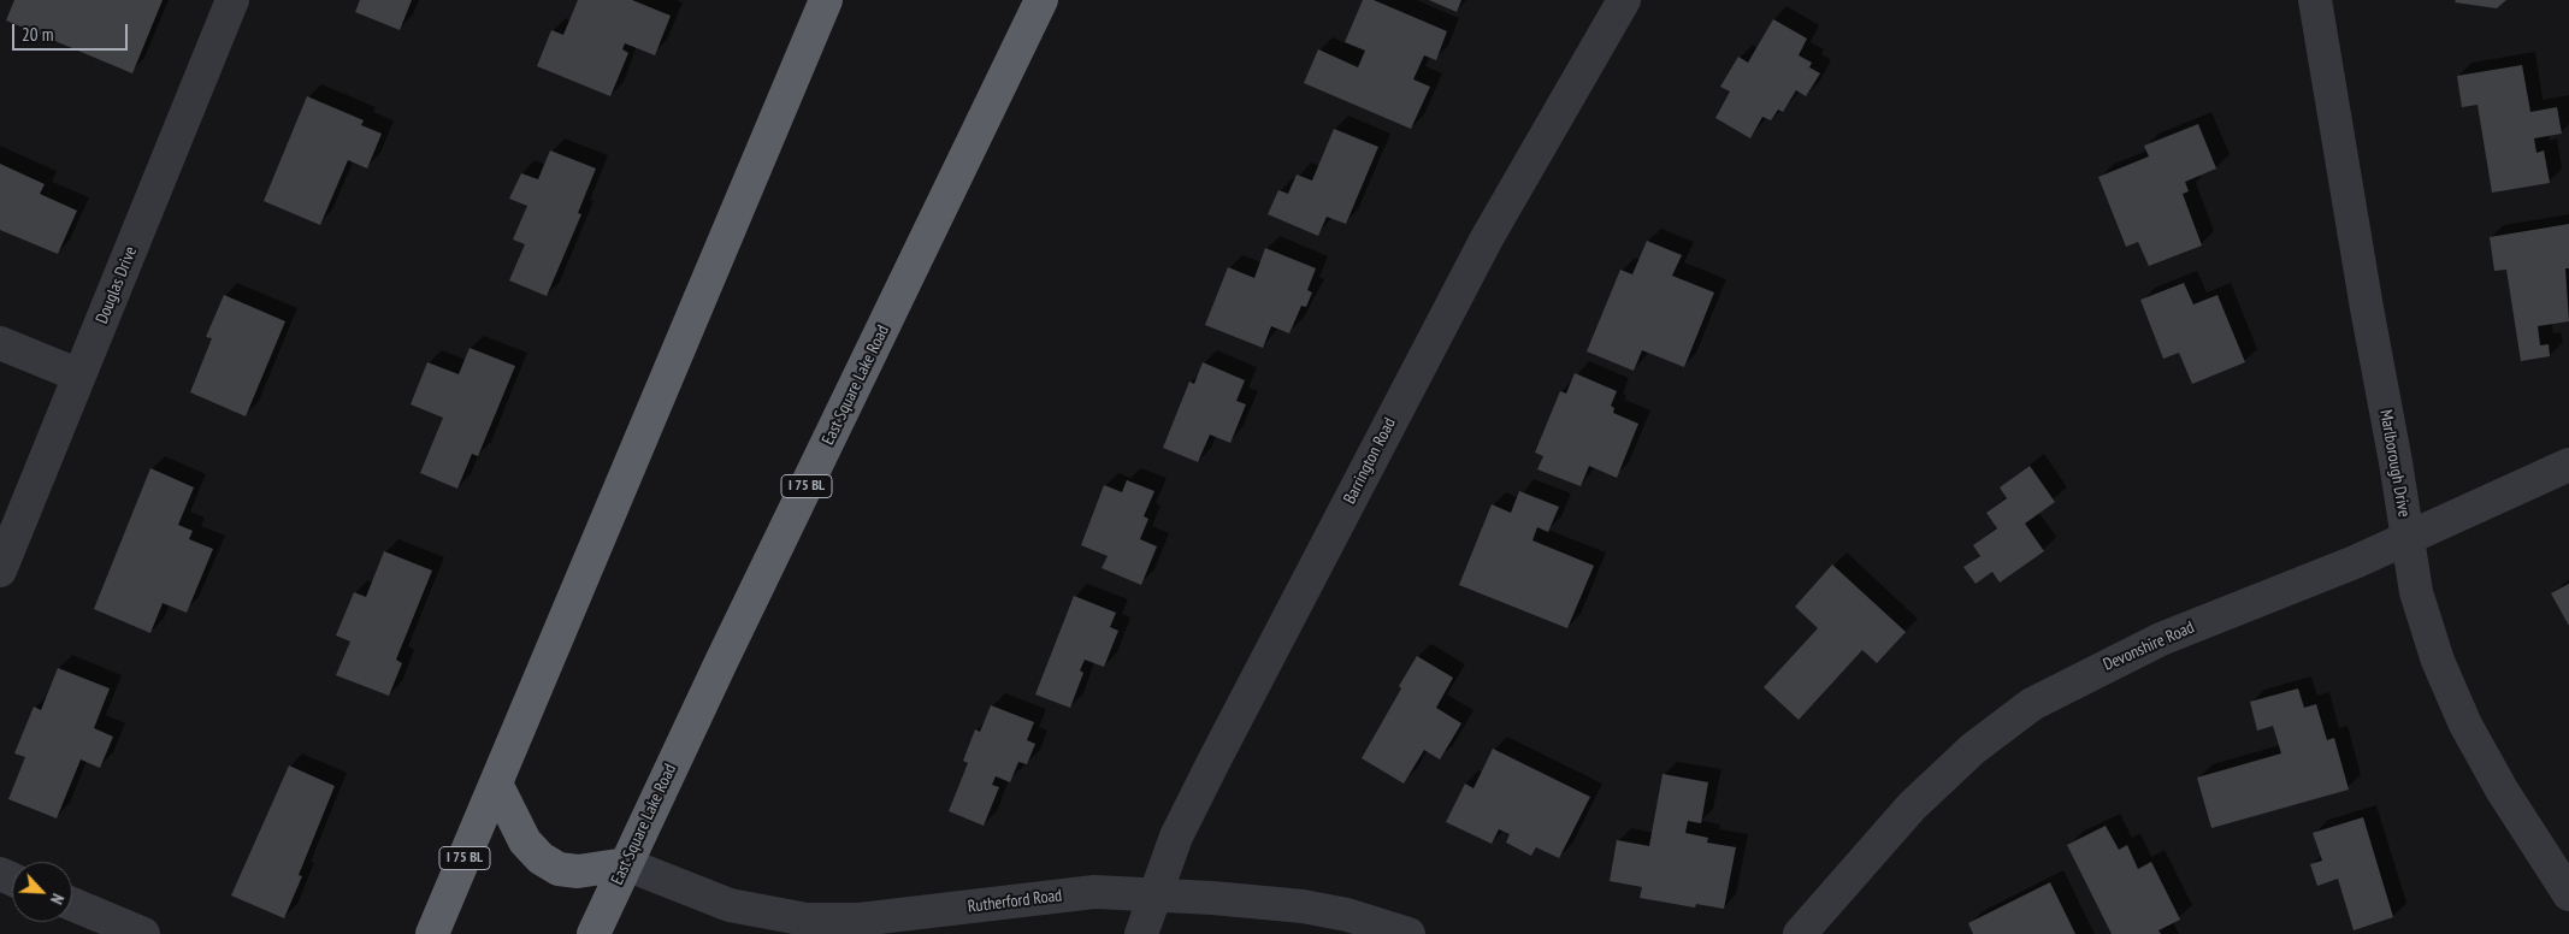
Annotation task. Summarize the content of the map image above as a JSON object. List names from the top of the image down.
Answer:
{
  "streets": {
    "highway": ["East Square Lake Road", "I 75 BL"],
    "street": [
      "Douglas Drive",
      "Barrington Road",
      "Marlborough Drive",
      "Devonshire Road",
      "Rutherford Road"
    ]
  },
  "crossings": [
    ["East Square Lake Road", "Rutherford Road"],
    ["Barrington Road", "Rutherford Road"],
    ["Marlborough Drive", "Devonshire Road"]
  ],
  "scale_bar": "20 m",
  "north": "bottom right"
}
